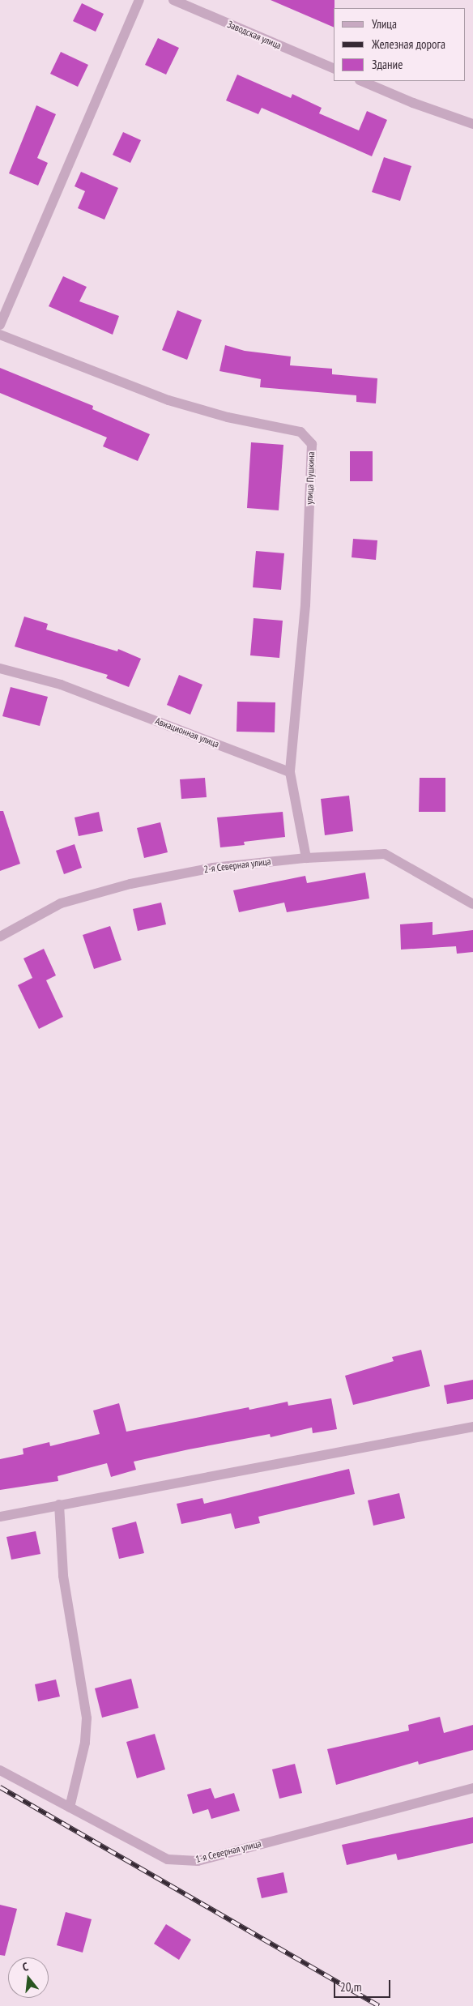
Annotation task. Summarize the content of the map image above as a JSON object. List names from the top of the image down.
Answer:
{
  "streets": {
    "street": [
      "Заводская улица",
      "улица Пушкина",
      "Авиационная улица",
      "2-я Северная улица",
      "1-я Северная улица"
    ]
  },
  "crossings": [
    ["улица Пушкина", "Авиационная улица"]
  ],
  "legend": ["Улица", "Железная дорога", "Здание"],
  "scale_bar": "20 m",
  "north": "top"
}
